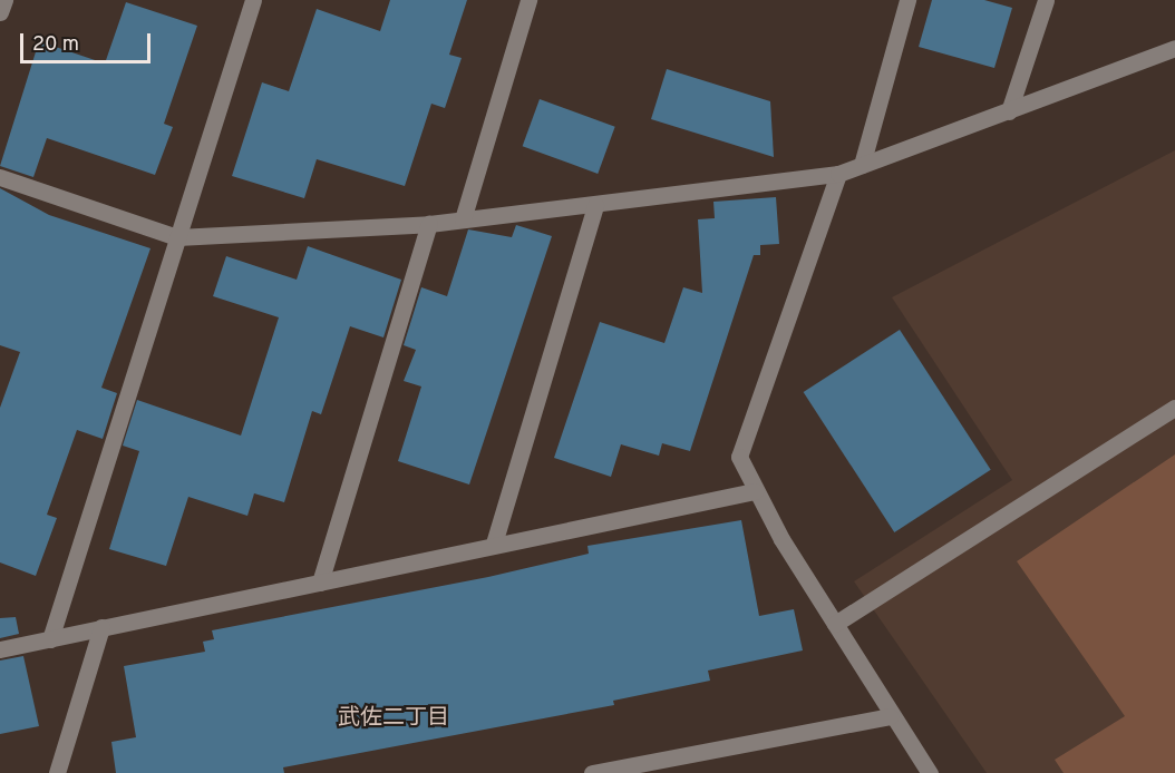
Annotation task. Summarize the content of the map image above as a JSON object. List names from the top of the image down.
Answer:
{
  "districts": ["武佐二丁目"],
  "scale_bar": "20 m"
}
